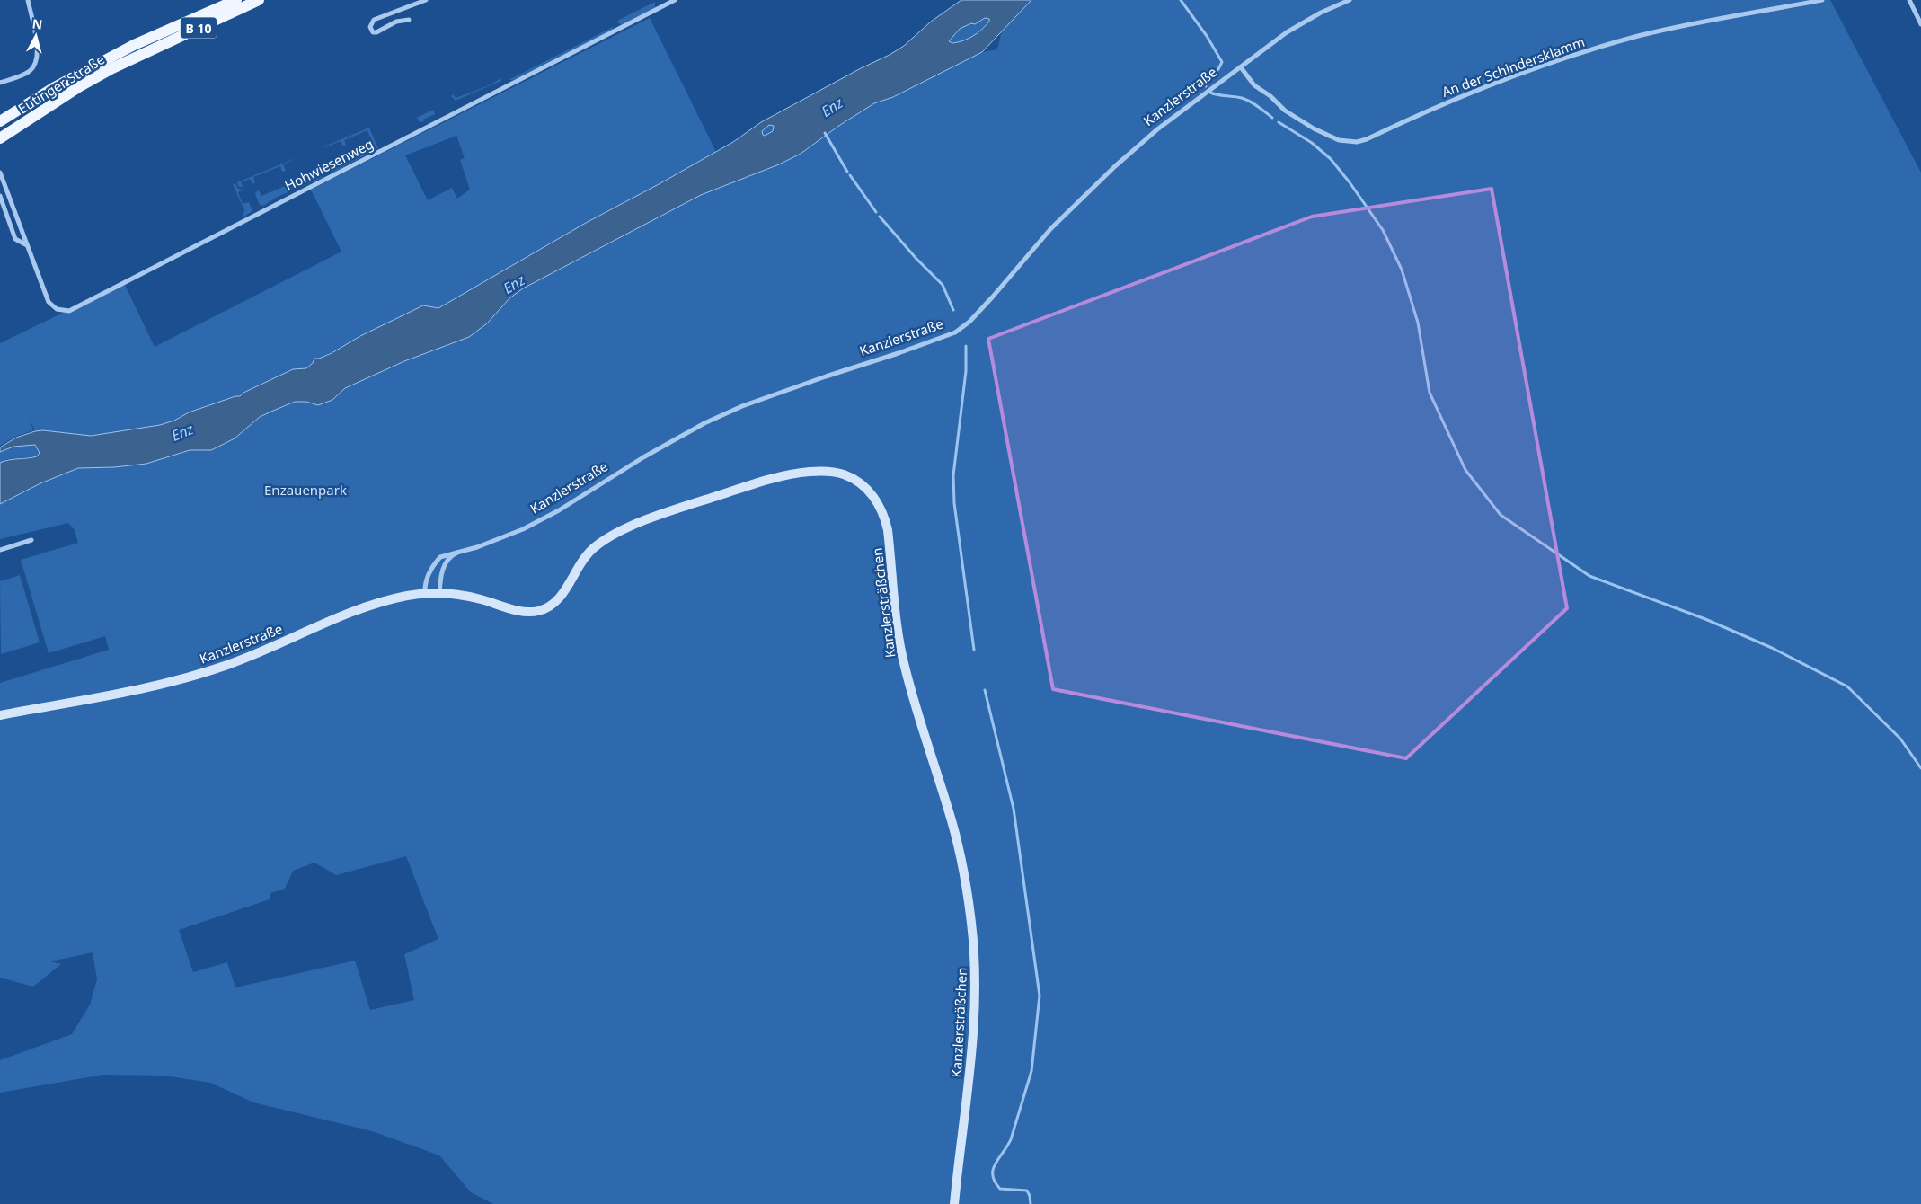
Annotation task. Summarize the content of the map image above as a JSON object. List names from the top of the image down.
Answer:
{
  "streets": {
    "main road": [
      "B 10",
      "Eutinger Straße",
      "Kanzlerstraße",
      "Kanzlersträßchen"
    ],
    "street": ["An der Schindersklamm", "Hohwiesenweg"]
  },
  "crossings": [
    ["An der Schindersklamm", "Kanzlerstraße"],
    ["Kanzlerstraße", "Kanzlersträßchen"]
  ],
  "water": ["Enz"],
  "parks": ["Enzauenpark"],
  "north": "top"
}
